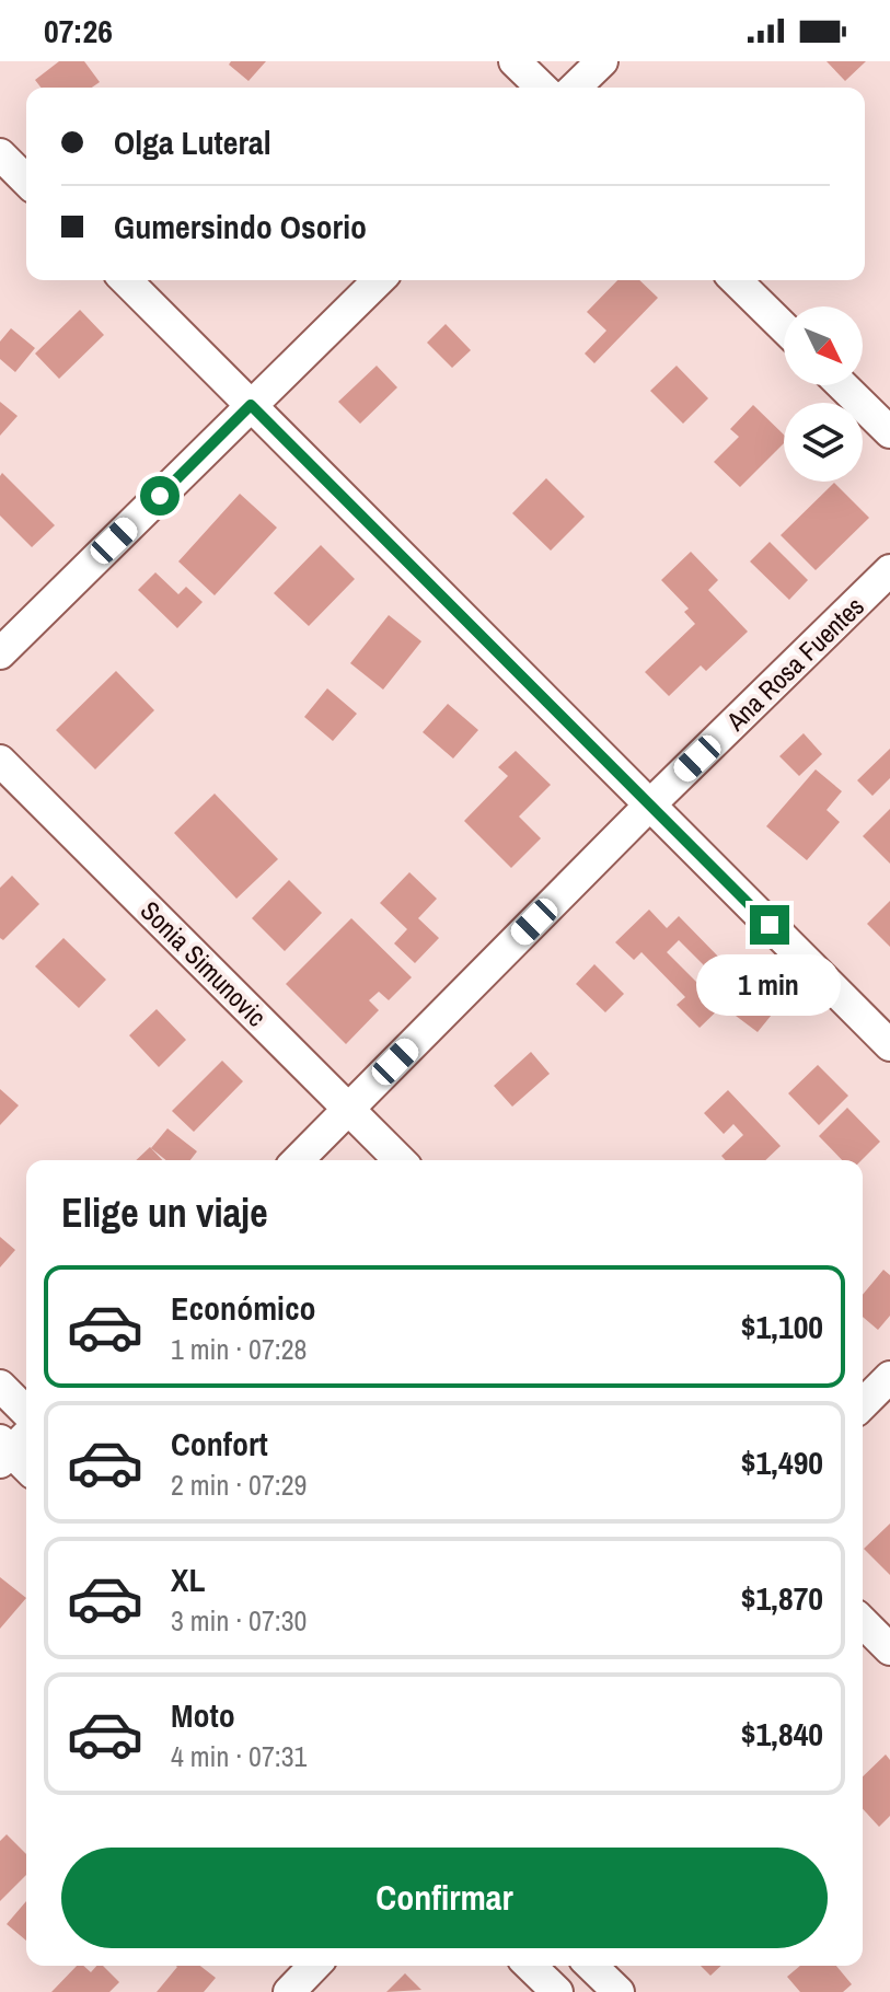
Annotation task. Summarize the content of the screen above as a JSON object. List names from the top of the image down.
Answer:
{
  "streets": {
    "street": ["Ana Rosa Fuentes", "Sonia Simunovic"]
  },
  "crossings": [
    ["Ana Rosa Fuentes", "Sonia Simunovic"]
  ],
  "north": "bottom right",
  "page": {
    "status": "07:26",
    "banner": ["Olga Luteral", "Gumersindo Osorio"],
    "bubble": "1 min",
    "heading": "Elige un viaje",
    "list": [
      {
        "name": "Económico",
        "note": "1 min · 07:28",
        "value": "$1,100"
      },
      {
        "name": "Confort",
        "note": "2 min · 07:29",
        "value": "$1,490"
      },
      {
        "name": "XL",
        "note": "3 min · 07:30",
        "value": "$1,870"
      },
      {
        "name": "Moto",
        "note": "4 min · 07:31",
        "value": "$1,840"
      }
    ],
    "buttons": "Confirmar"
  }
}
